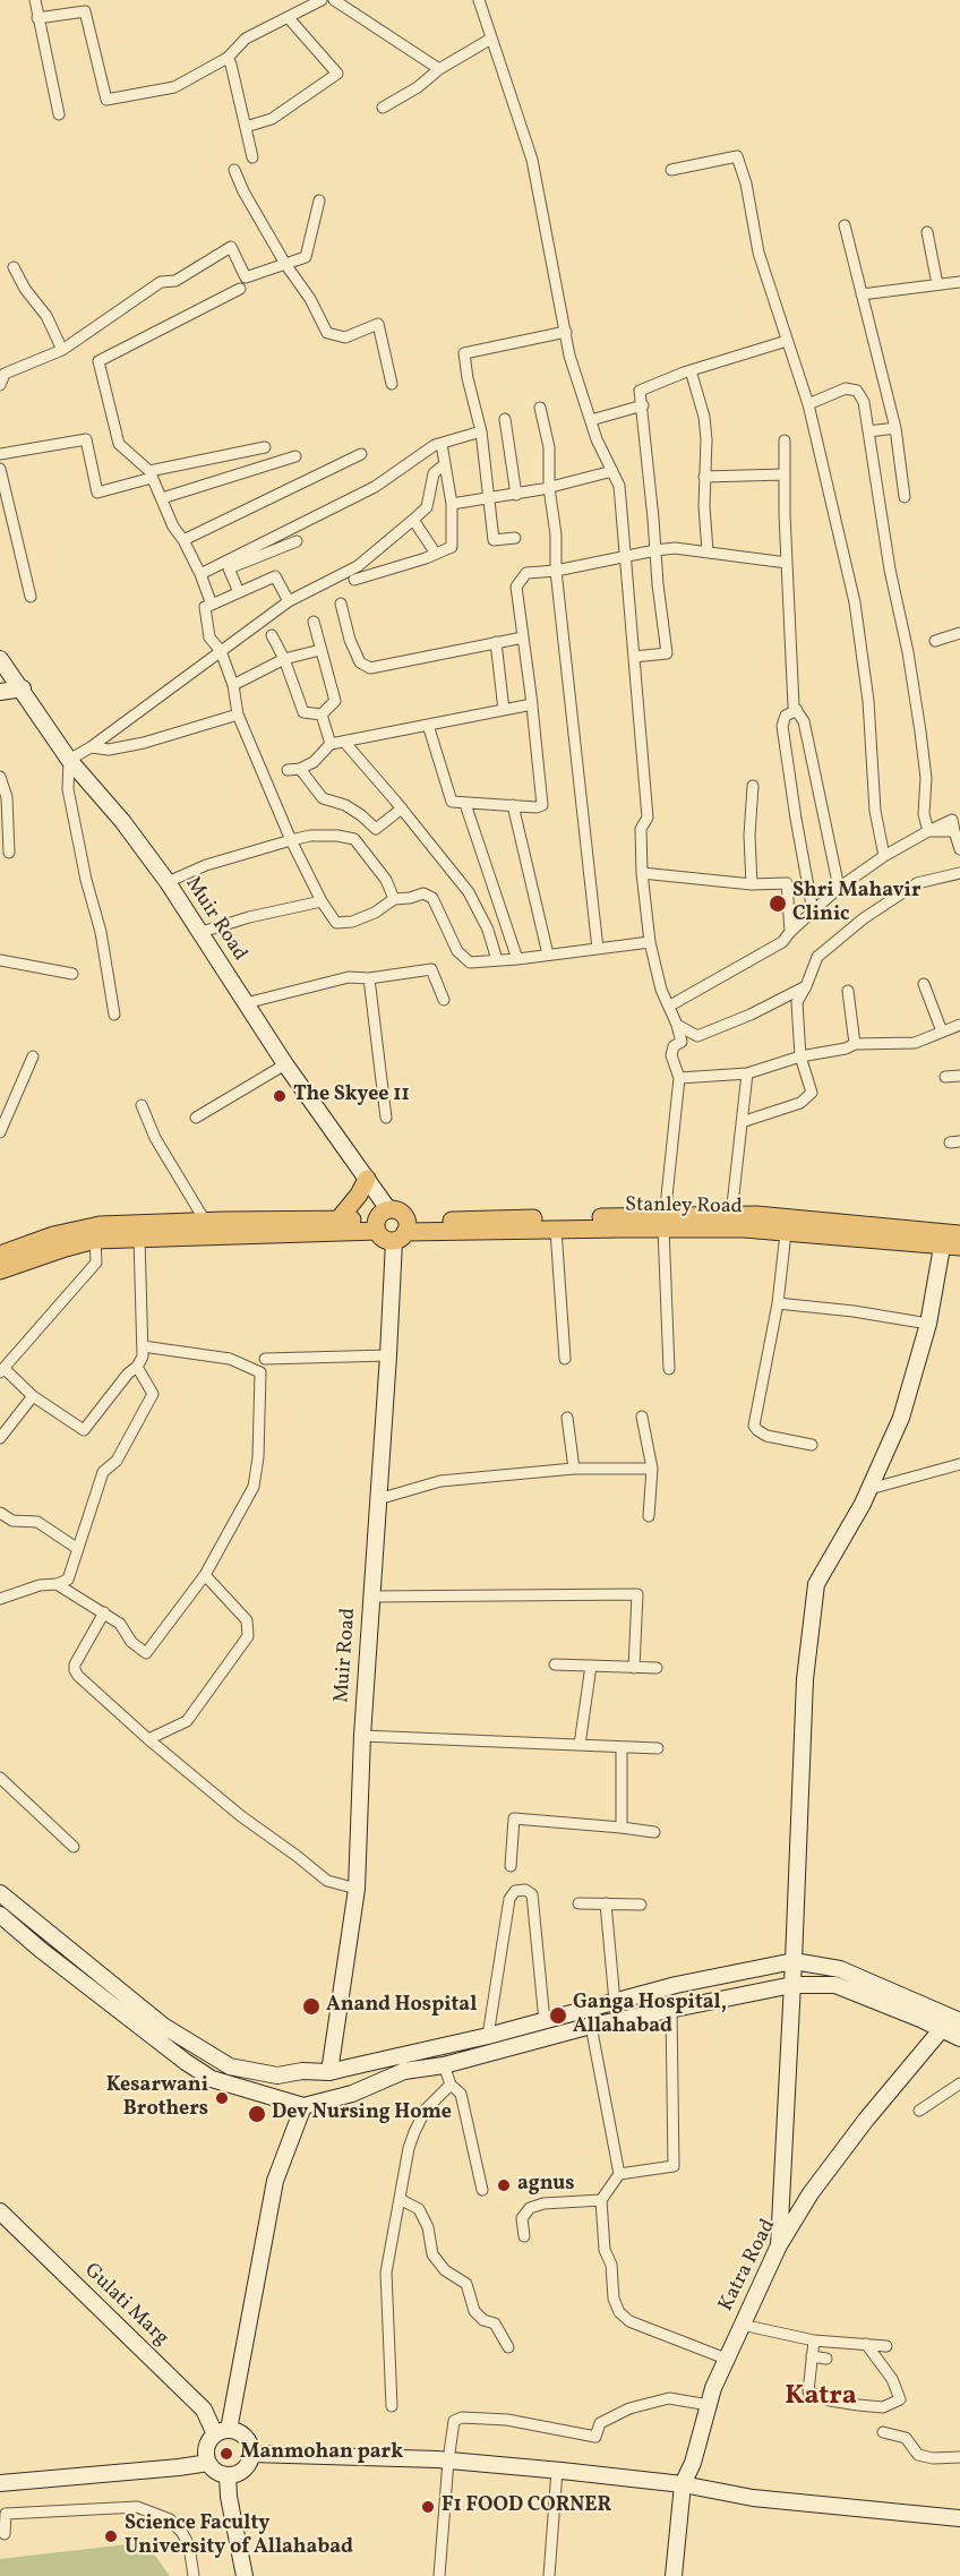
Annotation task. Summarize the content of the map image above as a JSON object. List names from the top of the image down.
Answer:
{
  "streets": {
    "main road": [
      "Muir Road",
      "Stanley Road",
      "Katra Road",
      "Gulati Marg"
    ]
  },
  "crossings": [
    ["Muir Road", "Stanley Road"]
  ],
  "districts": ["Katra"],
  "places": [
    "Shri Mahavir Clinic",
    "The Skyee 11",
    "Anand Hospital",
    "Ganga Hospital, Allahabad",
    "Kesarwani Brothers",
    "Dev Nursing Home",
    "agnus",
    "Manmohan park",
    "F1 FOOD CORNER",
    "Science Faculty University of Allahabad"
  ]
}
